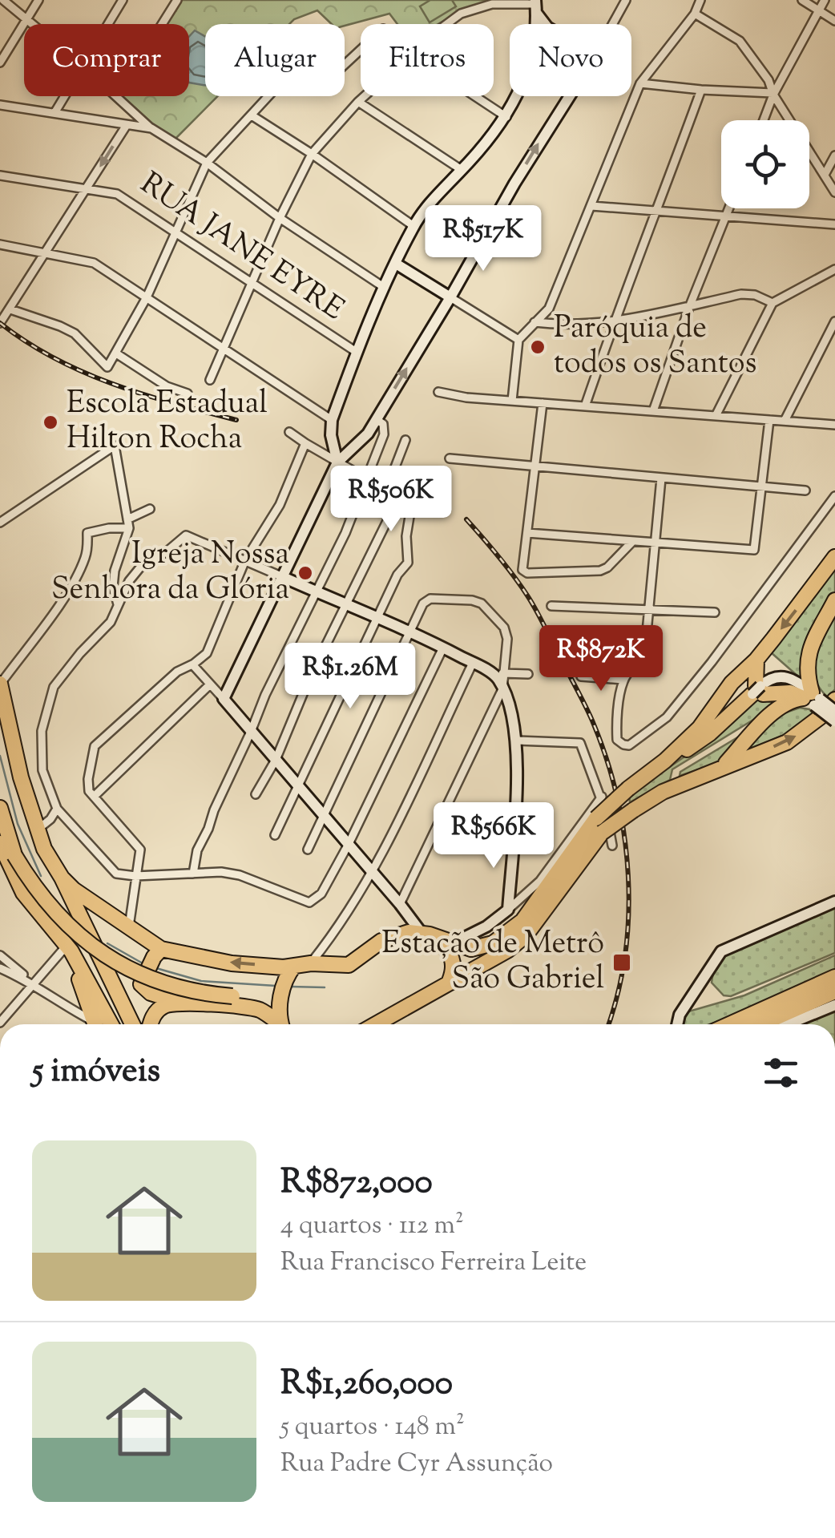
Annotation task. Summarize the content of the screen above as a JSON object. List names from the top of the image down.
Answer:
{
  "streets": {
    "street": ["RUA JANE EYRE"]
  },
  "places": {
    "other": ["Paróquia de todos os Santos", "Escola Estadual Hilton Rocha", "Igreja Nossa Senhora da Glória"],
    "transit": ["Estação de Metrô São Gabriel"]
  },
  "page": {
    "chip": [
      "Comprar",
      "Alugar",
      "Filtros",
      "Novo"
    ],
    "price": [
      "R$517K",
      "R$506K",
      "R$872K",
      "R$1.26M",
      "R$566K"
    ],
    "heading": "5 imóveis",
    "list": [
      {
        "name": "R$872,000",
        "note": "4 quartos · 112 m² · Rua Francisco Ferreira Leite"
      },
      {
        "name": "R$1,260,000",
        "note": "5 quartos · 148 m² · Rua Padre Cyr Assunção"
      }
    ]
  }
}
